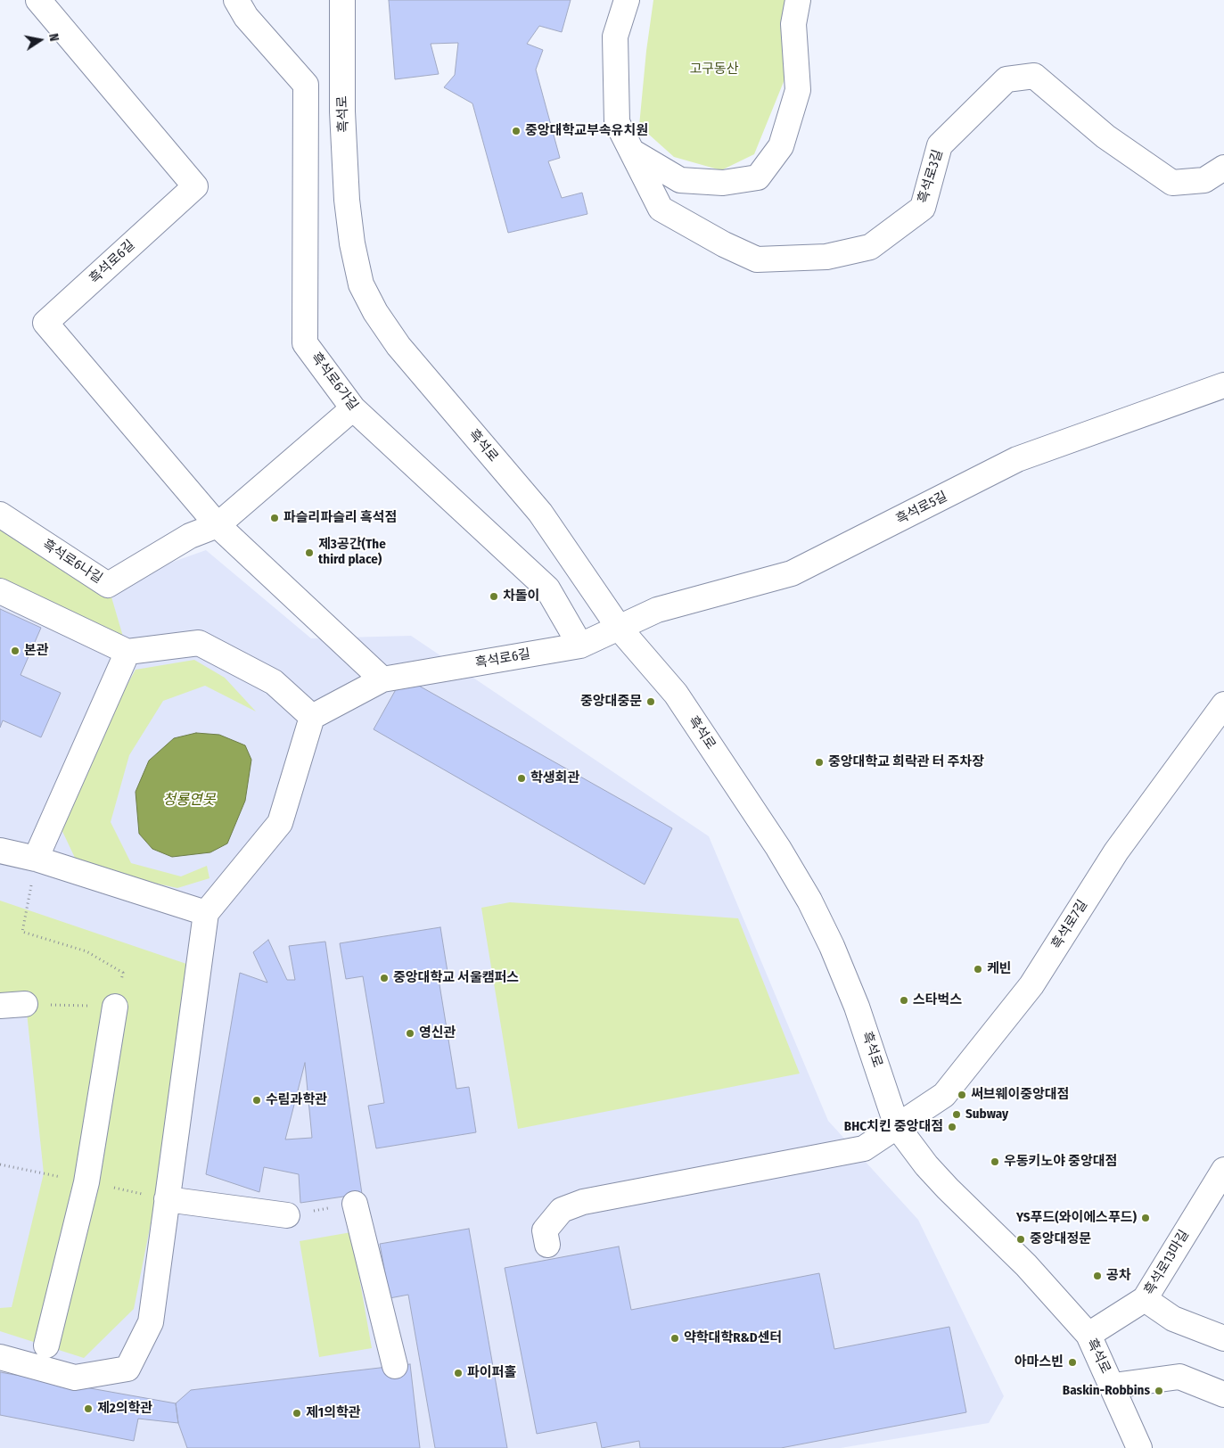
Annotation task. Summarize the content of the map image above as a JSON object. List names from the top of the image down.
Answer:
{
  "streets": {
    "street": [
      "흑석로",
      "흑석로3길",
      "흑석로6길",
      "흑석로6가길",
      "흑석로5길",
      "흑석로6나길",
      "흑석로7길",
      "흑석로13마길"
    ]
  },
  "crossings": [
    ["흑석로", "흑석로6길"],
    ["흑석로", "흑석로5길"],
    ["흑석로", "흑석로7길"],
    ["흑석로", "흑석로13마길"],
    ["흑석로6길", "흑석로6가길"],
    ["흑석로6길", "흑석로5길"],
    ["흑석로6길", "흑석로6나길"]
  ],
  "water": ["청룡연못"],
  "parks": ["고구동산"],
  "places": [
    "중앙대학교부속유치원",
    "파슬리파슬리 흑석점",
    "제3공간(The third place)",
    "차돌이",
    "본관",
    "중앙대중문",
    "중앙대학교 희락관 터 주차장",
    "학생회관",
    "케빈",
    "중앙대학교 서울캠퍼스",
    "스타벅스",
    "영신관",
    "써브웨이중앙대점",
    "수림과학관",
    "Subway",
    "BHC치킨 중앙대점",
    "우동키노야 중앙대점",
    "YS푸드(와이에스푸드)",
    "중앙대정문",
    "공차",
    "약학대학R&D센터",
    "아마스빈",
    "파이퍼홀",
    "Baskin-Robbins",
    "제2의학관",
    "제1의학관"
  ],
  "north": "right"
}
